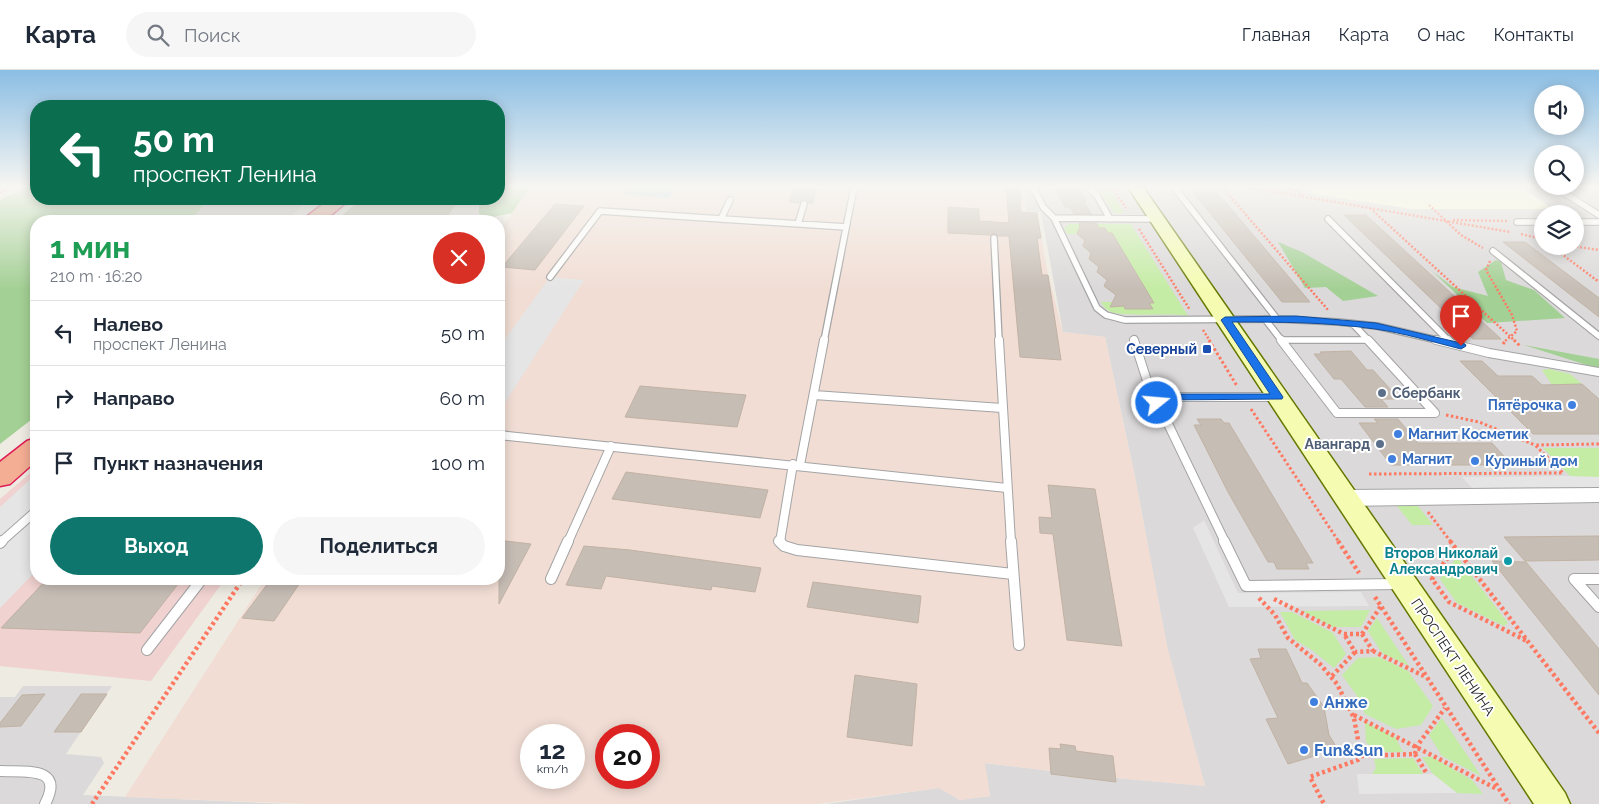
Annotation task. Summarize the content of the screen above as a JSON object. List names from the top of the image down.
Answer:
{
  "streets": {
    "main road": ["ПРОСПЕКТ ЛЕНИНА"]
  },
  "places": {
    "transit": ["Северный"],
    "other": [
      "Сбербанк",
      "Пятёрочка",
      "Магнит Косметик",
      "Авангард",
      "Магнит",
      "Куриный дом",
      "Второв Николай Александрович",
      "Анже",
      "Fun&Sun"
    ]
  },
  "page": {
    "header": "Карта",
    "search": "Поиск",
    "nav": [
      "Главная",
      "Карта",
      "О нас",
      "Контакты"
    ],
    "turn": ["50 m", "проспект Ленина"],
    "heading": ["1 мин", "210 m · 16:20"],
    "list": [
      {
        "name": "Налево",
        "note": "проспект Ленина",
        "value": "50 m"
      },
      {
        "name": "Направо",
        "value": "60 m"
      },
      {
        "name": "Пункт назначения",
        "value": "100 m"
      }
    ],
    "buttons": ["Выход", "Поделиться"],
    "speed": "12 km/h",
    "limit": "20"
  }
}
